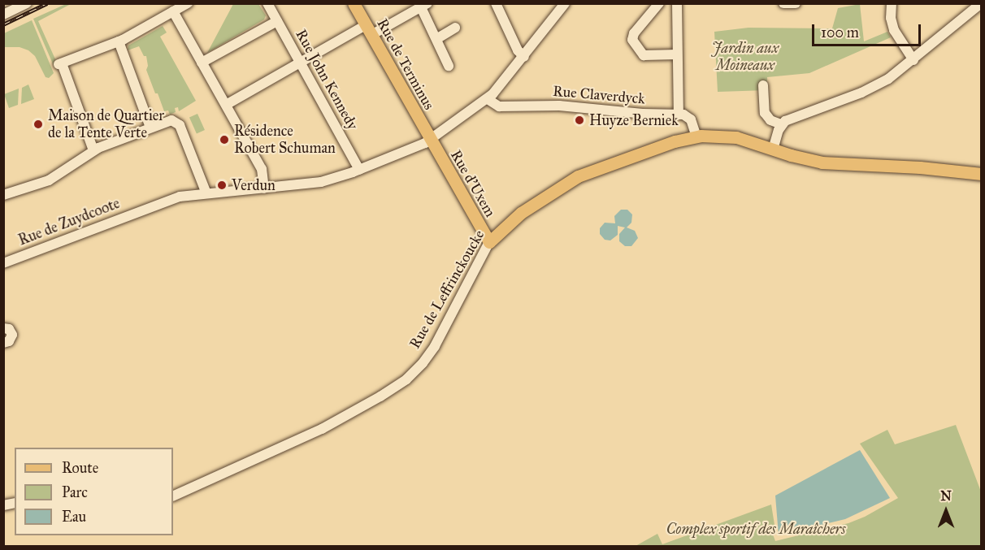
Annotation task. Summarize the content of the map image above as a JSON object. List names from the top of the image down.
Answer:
{
  "streets": {
    "main road": ["Rue de Terminus", "Rue d'Uxem", "Rue de Leffrinckoucke"],
    "street": ["Rue John Kennedy", "Rue Claverdyck", "Rue de Zuydcoote"]
  },
  "crossings": [
    ["Rue de Terminus", "Rue d'Uxem"],
    ["Rue de Terminus", "Rue de Zuydcoote"],
    ["Rue John Kennedy", "Rue de Zuydcoote"],
    ["Rue Claverdyck", "Rue de Zuydcoote"],
    ["Rue d'Uxem", "Rue de Zuydcoote"],
    ["Rue d'Uxem", "Rue de Leffrinckoucke"]
  ],
  "parks": ["Jardin aux Moineaux", "Complex sportif des Maraîchers"],
  "places": [
    "Huyze Berniek",
    "Maison de Quartier de la Tente Verte",
    "Résidence Robert Schuman",
    "Verdun"
  ],
  "legend": ["Route", "Parc", "Eau"],
  "scale_bar": "100 m",
  "north": "top"
}
